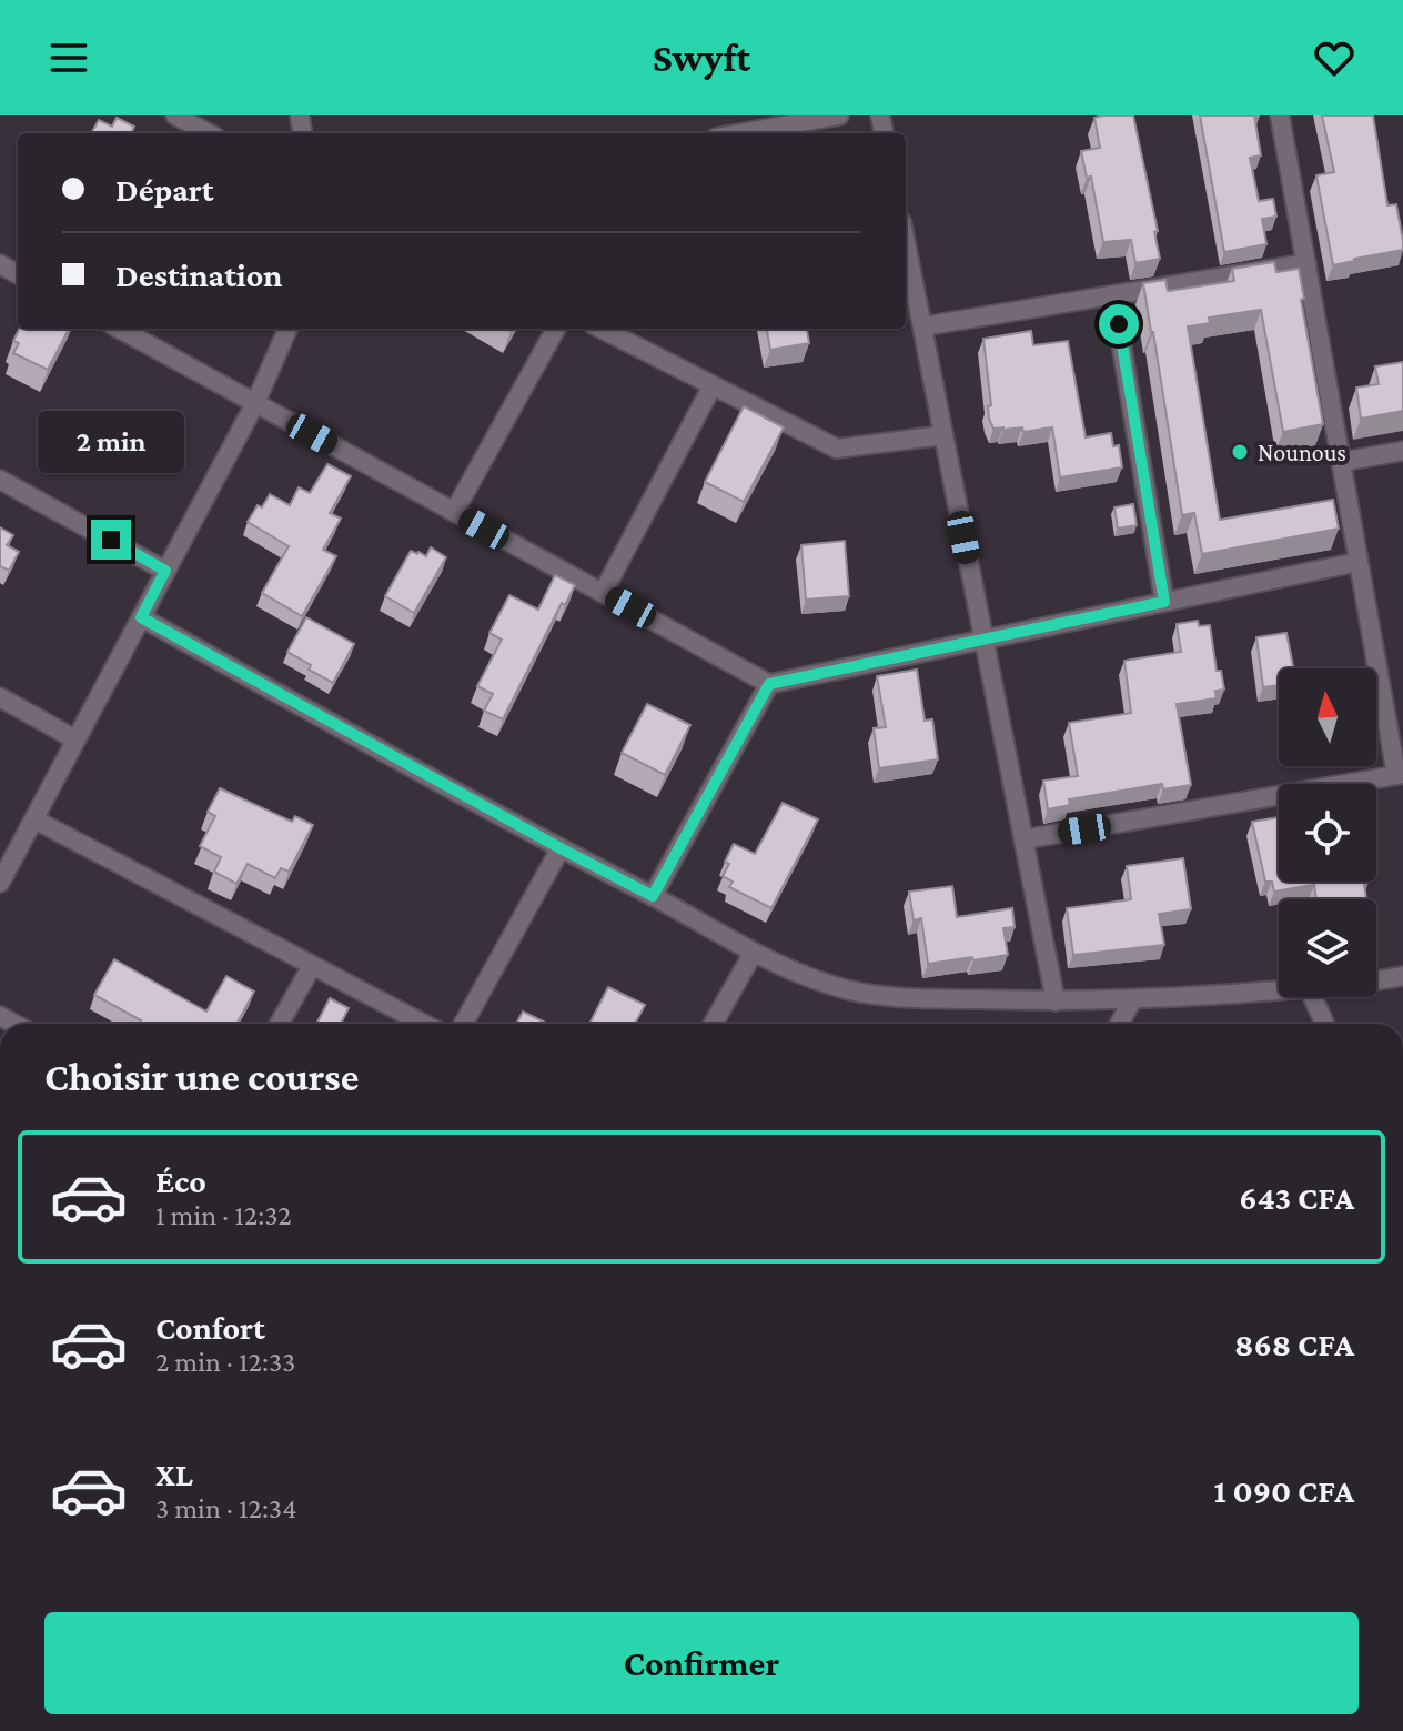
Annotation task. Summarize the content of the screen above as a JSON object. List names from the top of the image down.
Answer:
{
  "places": ["Nounous"],
  "north": "top",
  "page": {
    "header": "Swyft",
    "banner": ["Départ", "Destination"],
    "bubble": "2 min",
    "heading": "Choisir une course",
    "list": [
      {
        "name": "Éco",
        "note": "1 min · 12:32",
        "value": "643 CFA"
      },
      {
        "name": "Confort",
        "note": "2 min · 12:33",
        "value": "868 CFA"
      },
      {
        "name": "XL",
        "note": "3 min · 12:34",
        "value": "1 090 CFA"
      }
    ],
    "buttons": "Confirmer"
  }
}
